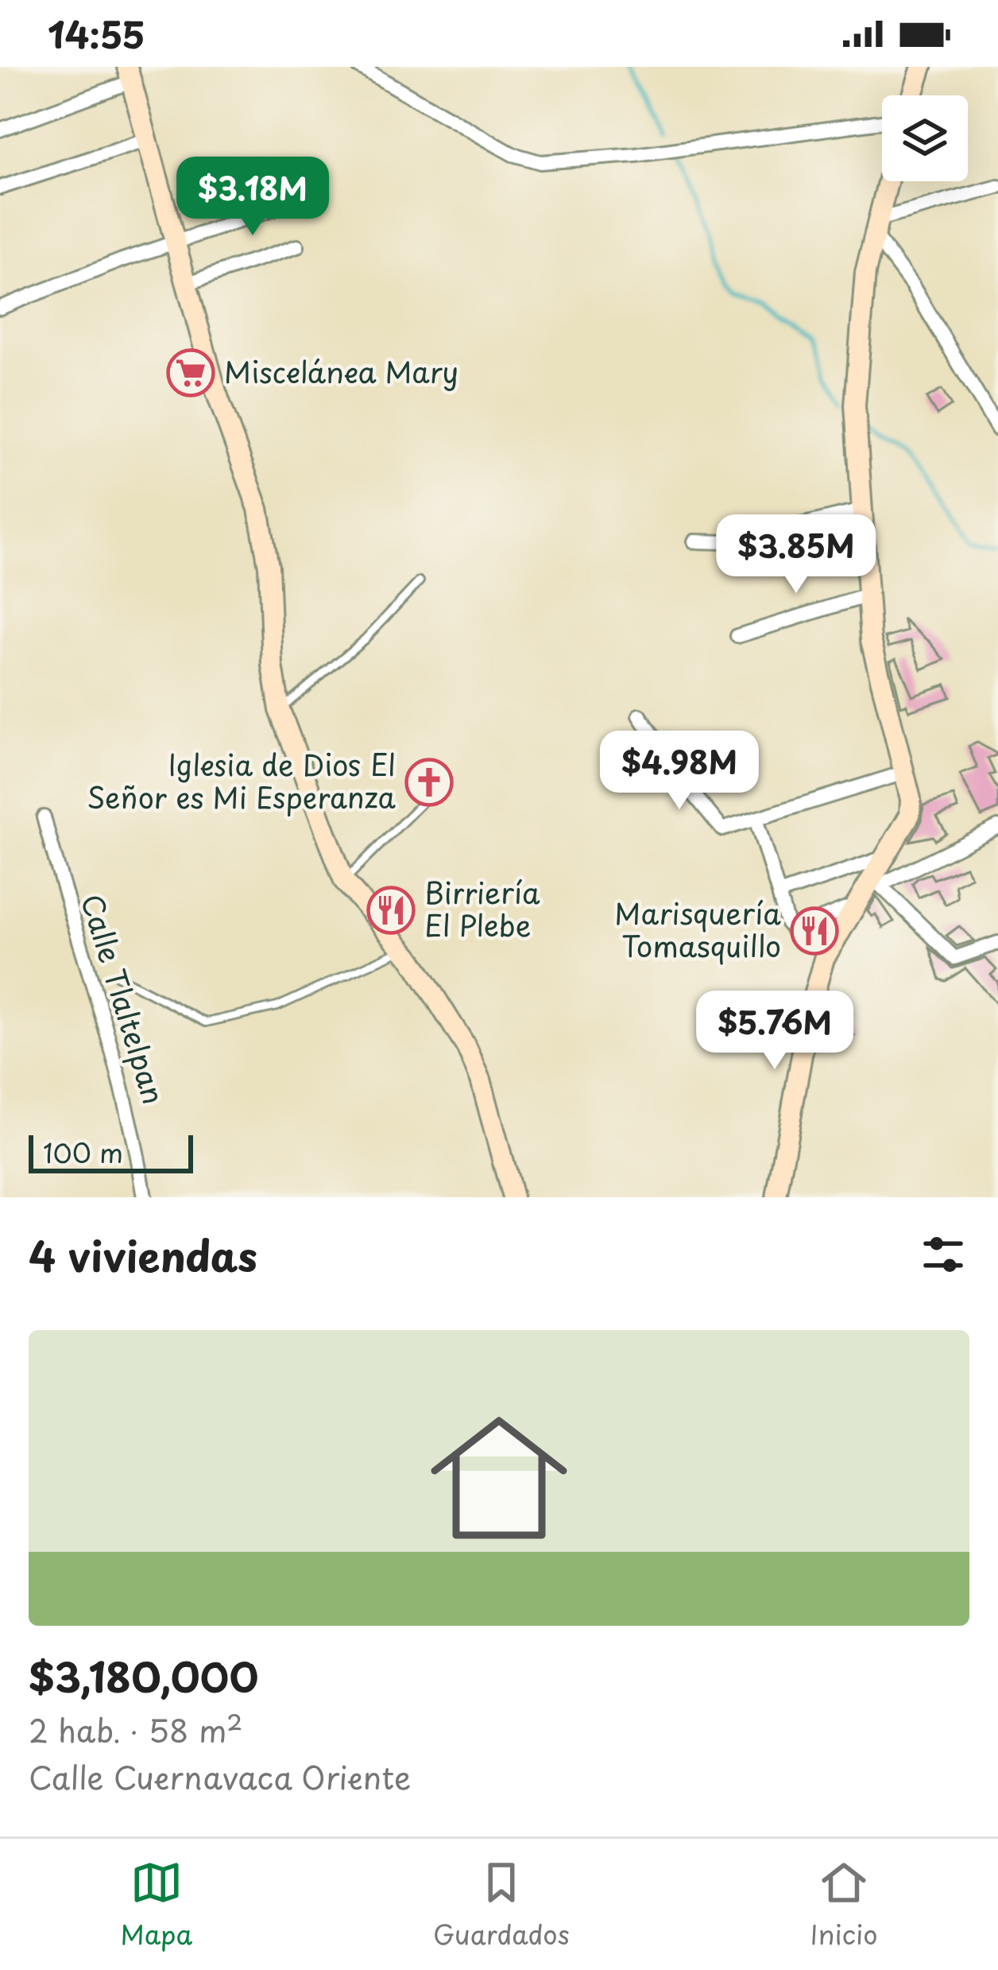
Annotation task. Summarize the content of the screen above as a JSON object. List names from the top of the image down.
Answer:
{
  "streets": {
    "street": ["Calle Tlaltelpan"]
  },
  "places": {
    "supermarket": ["Miscelánea Mary"],
    "church": ["Iglesia de Dios El Señor es Mi Esperanza"],
    "restaurant": ["Birriería El Plebe", "Marisquería Tomasquillo"]
  },
  "scale_bar": "100 m",
  "page": {
    "status": "14:55",
    "price": [
      "$3.18M",
      "$3.85M",
      "$4.98M",
      "$5.76M"
    ],
    "scale": "100 m",
    "heading": "4 viviendas",
    "list": [
      {
        "name": "$3,180,000",
        "note": "2 hab. · 58 m² · Calle Cuernavaca Oriente"
      }
    ],
    "tabs": ["Mapa", "Guardados", "Inicio"]
  }
}
